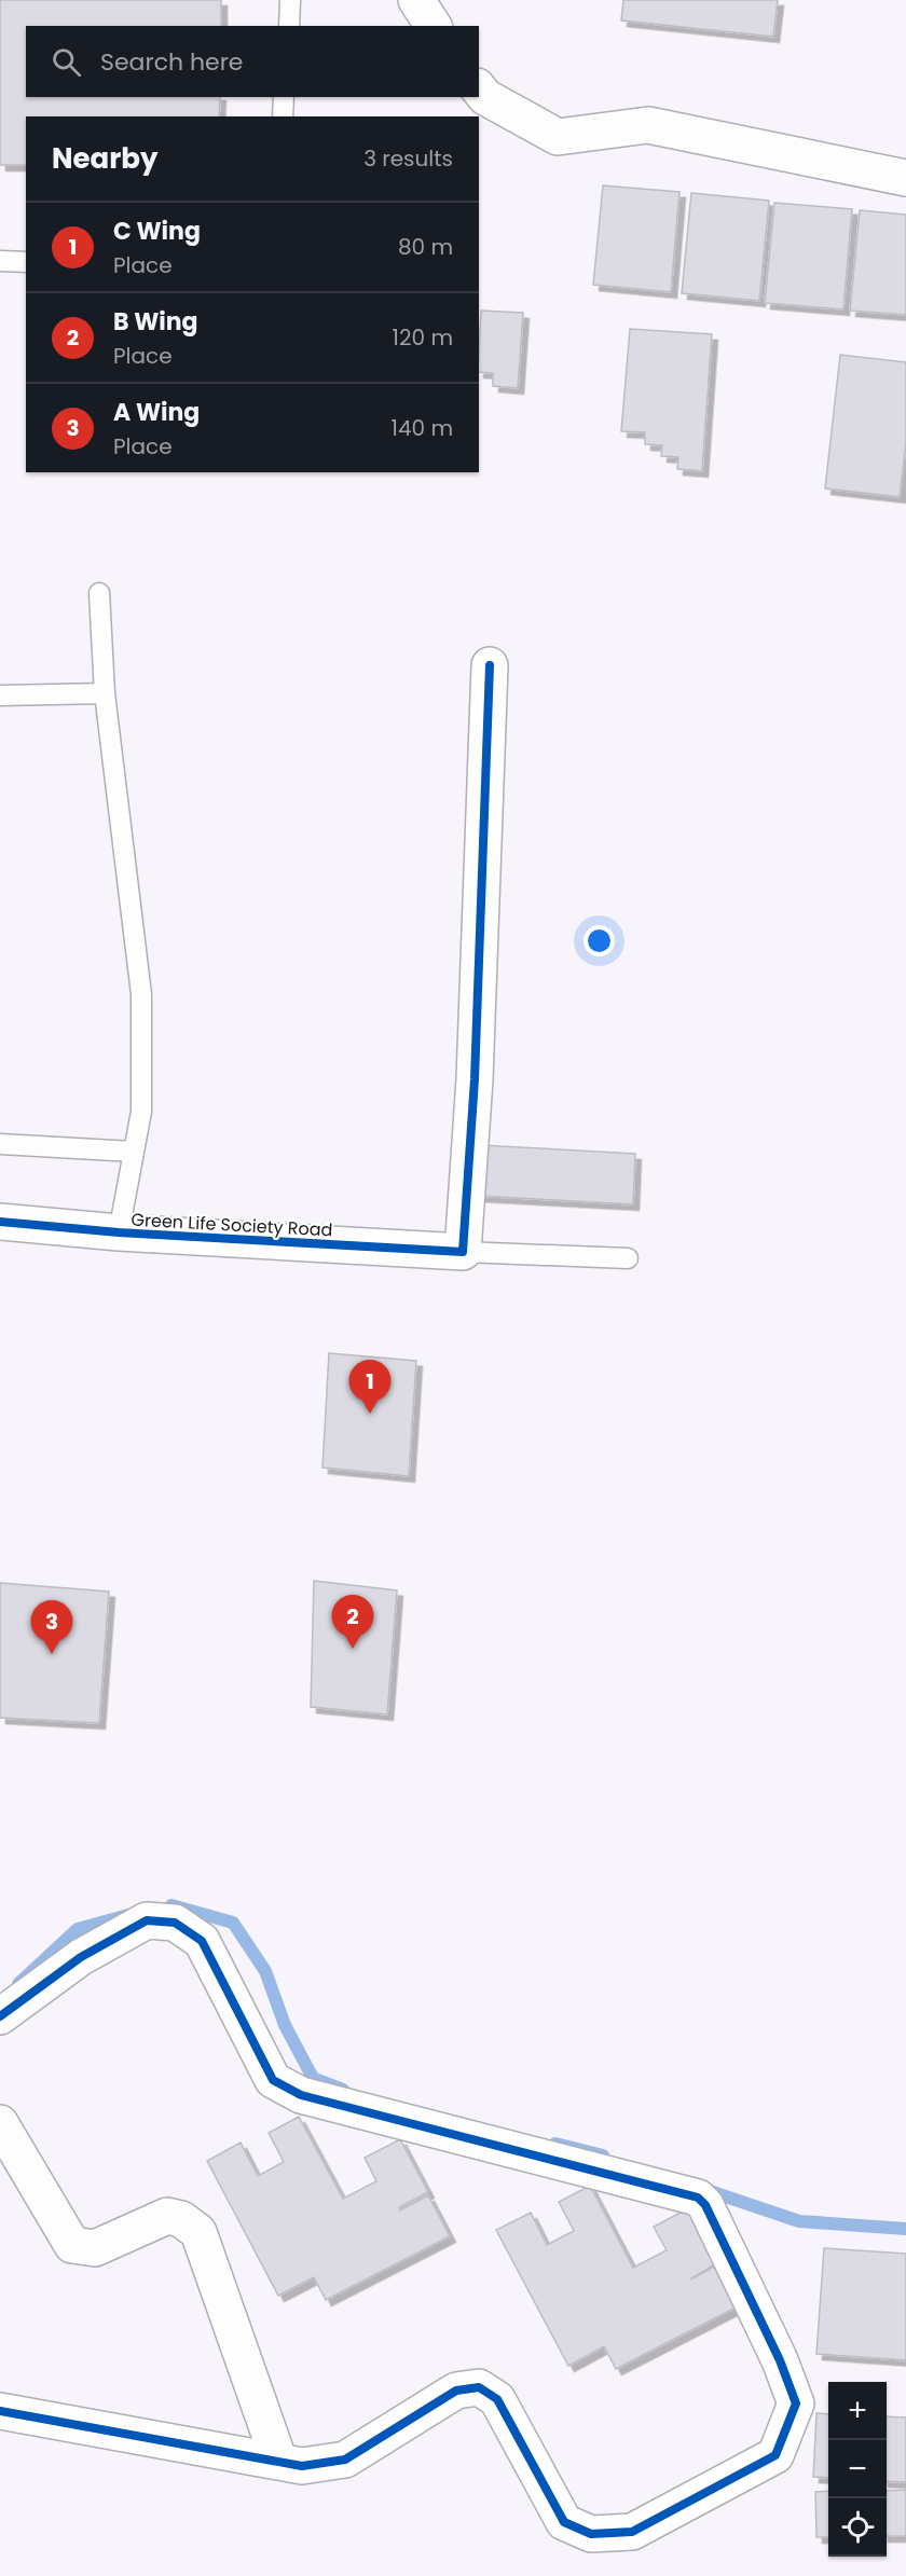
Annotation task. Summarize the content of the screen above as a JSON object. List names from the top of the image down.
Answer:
{
  "streets": {
    "street": ["Green Life Society Road"]
  },
  "page": {
    "search": "Search here",
    "heading": ["Nearby", "3 results"],
    "list": [
      {
        "mark": "1",
        "name": "C Wing",
        "note": "Place",
        "value": "80 m"
      },
      {
        "mark": "2",
        "name": "B Wing",
        "note": "Place",
        "value": "120 m"
      },
      {
        "mark": "3",
        "name": "A Wing",
        "note": "Place",
        "value": "140 m"
      }
    ],
    "pins": ["1", "2", "3"],
    "map_buttons": ["+", "−"]
  }
}
